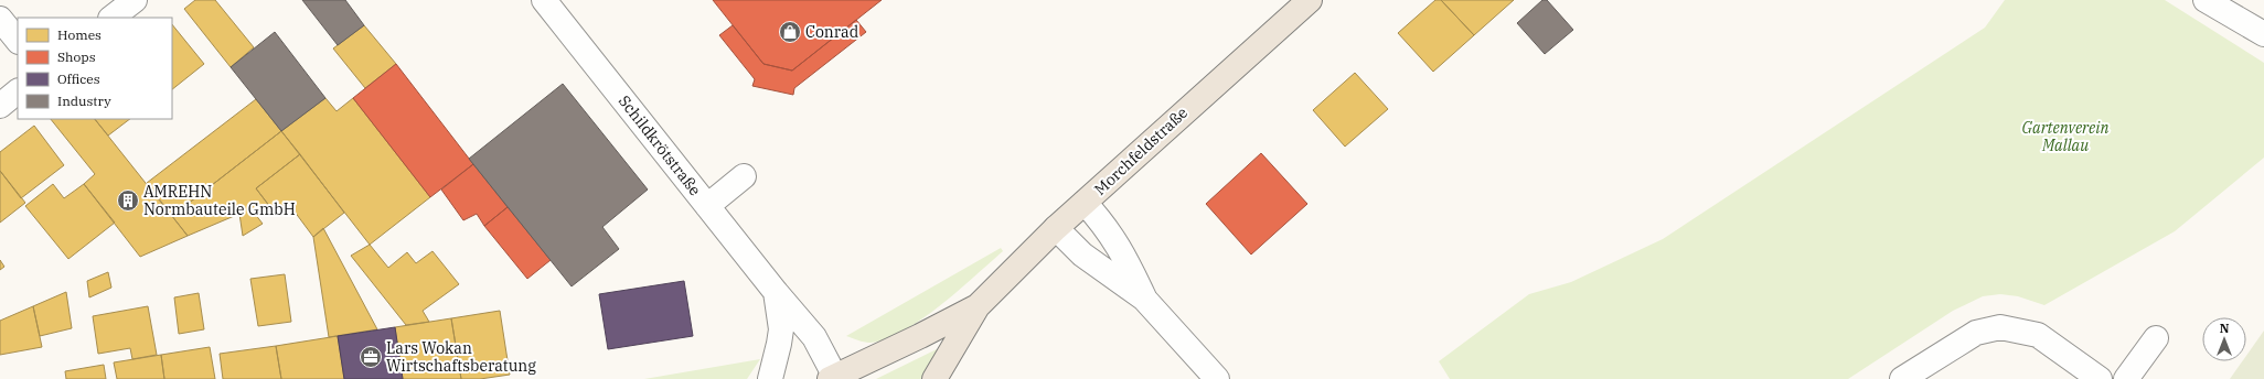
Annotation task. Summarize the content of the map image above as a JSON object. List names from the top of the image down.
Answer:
{
  "streets": {
    "main road": ["Morchfeldstraße"],
    "street": ["Schildkrötstraße"]
  },
  "crossings": [
    ["Schildkrötstraße", "Morchfeldstraße"]
  ],
  "parks": ["Gartenverein Mallau"],
  "places": {
    "shop": ["Conrad"],
    "building": ["AMREHN Normbauteile GmbH"],
    "office": ["Lars Wokan Wirtschaftsberatung"]
  },
  "legend": [
    "Homes",
    "Shops",
    "Offices",
    "Industry"
  ],
  "north": "top"
}
